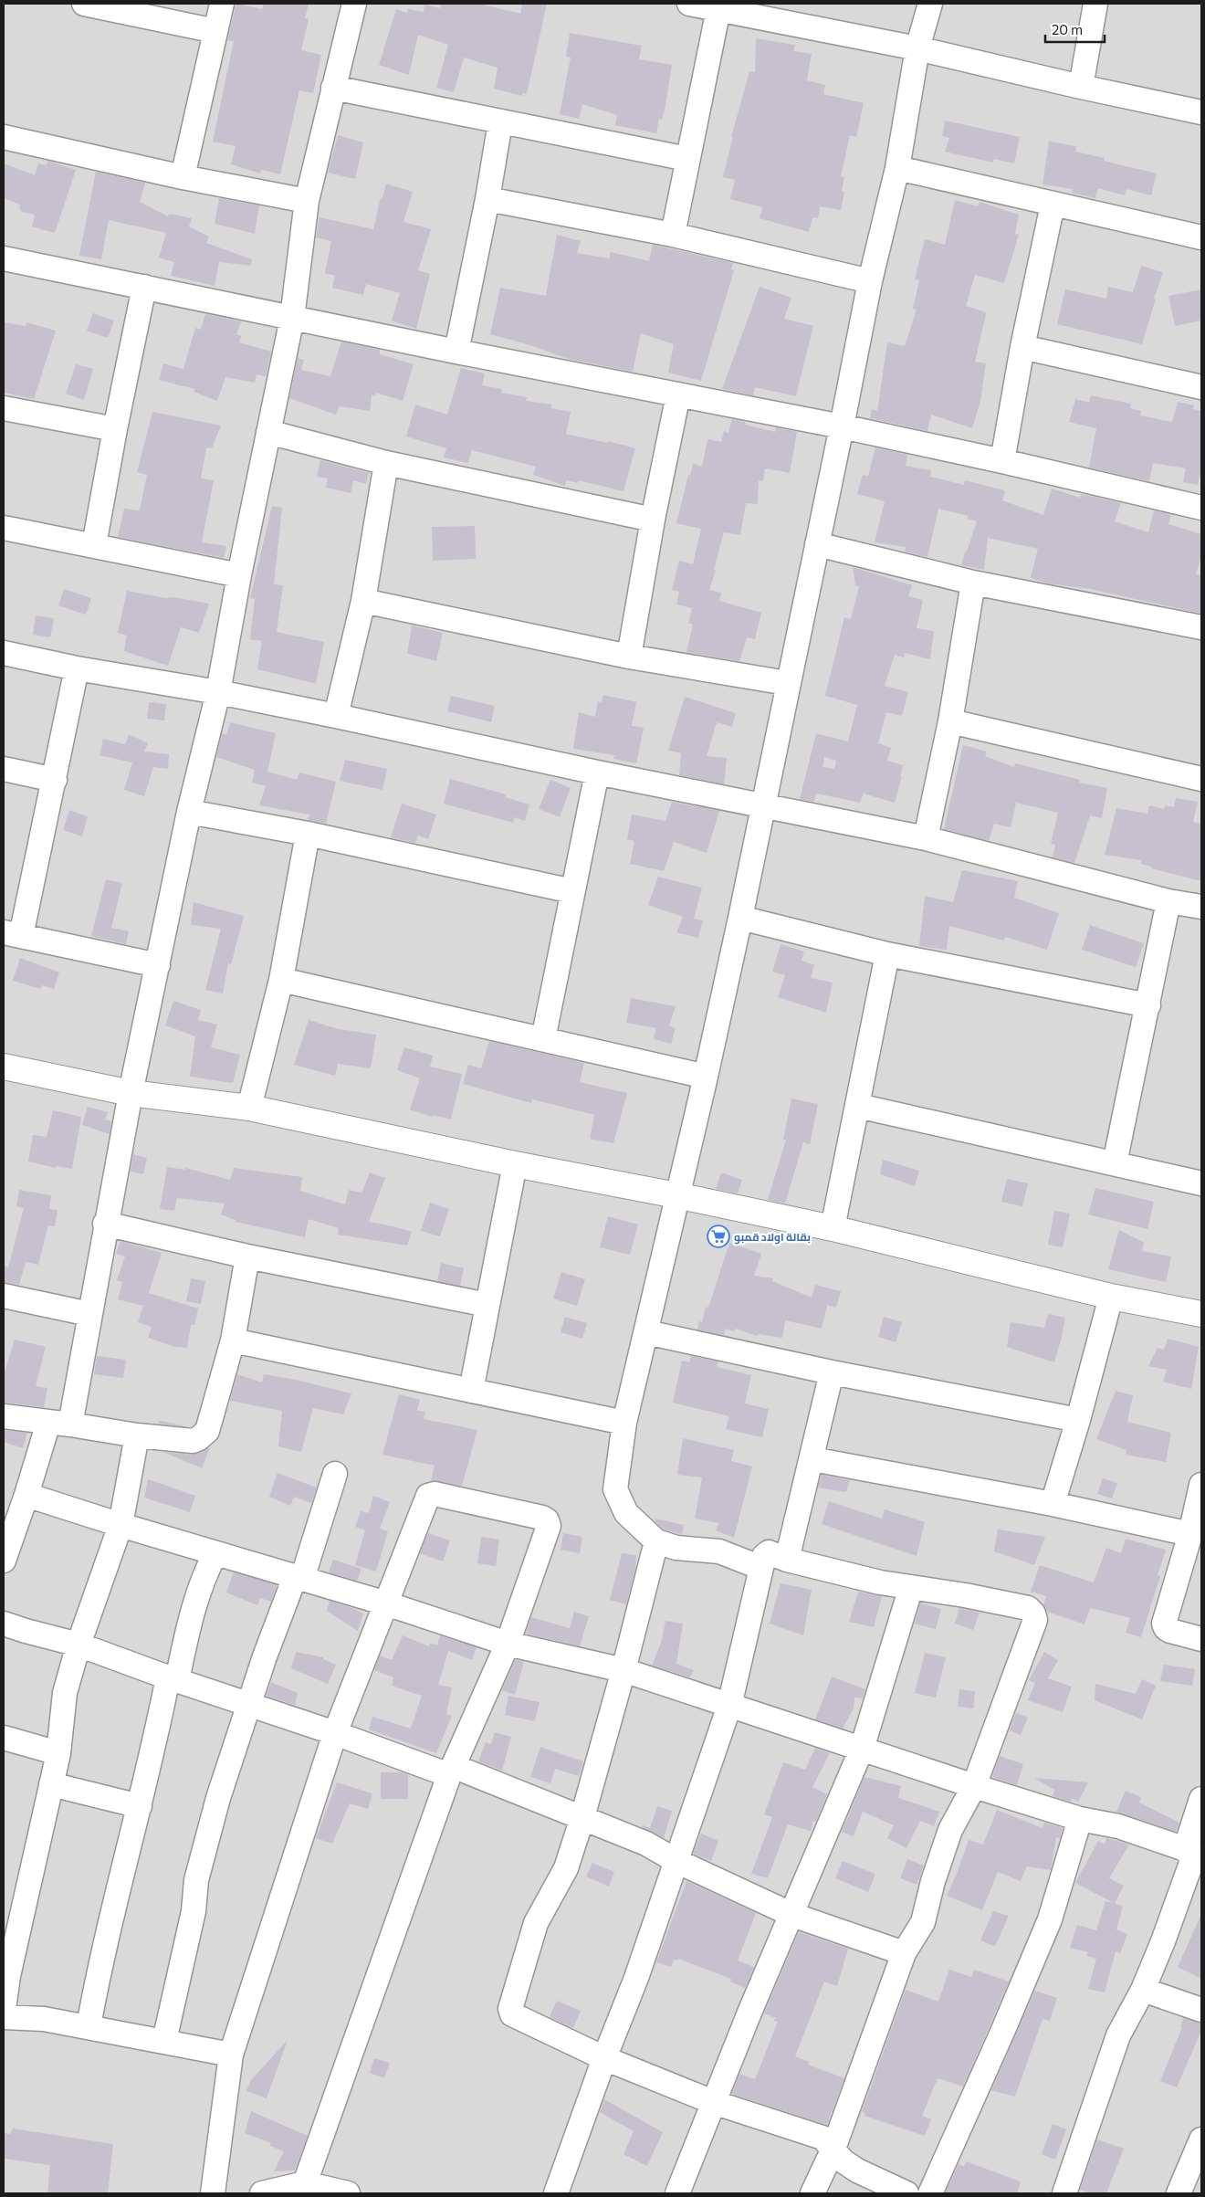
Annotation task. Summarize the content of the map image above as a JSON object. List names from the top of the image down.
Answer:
{
  "places": {
    "supermarket": ["بقالة اولاد قمبو"]
  },
  "scale_bar": "20 m"
}
